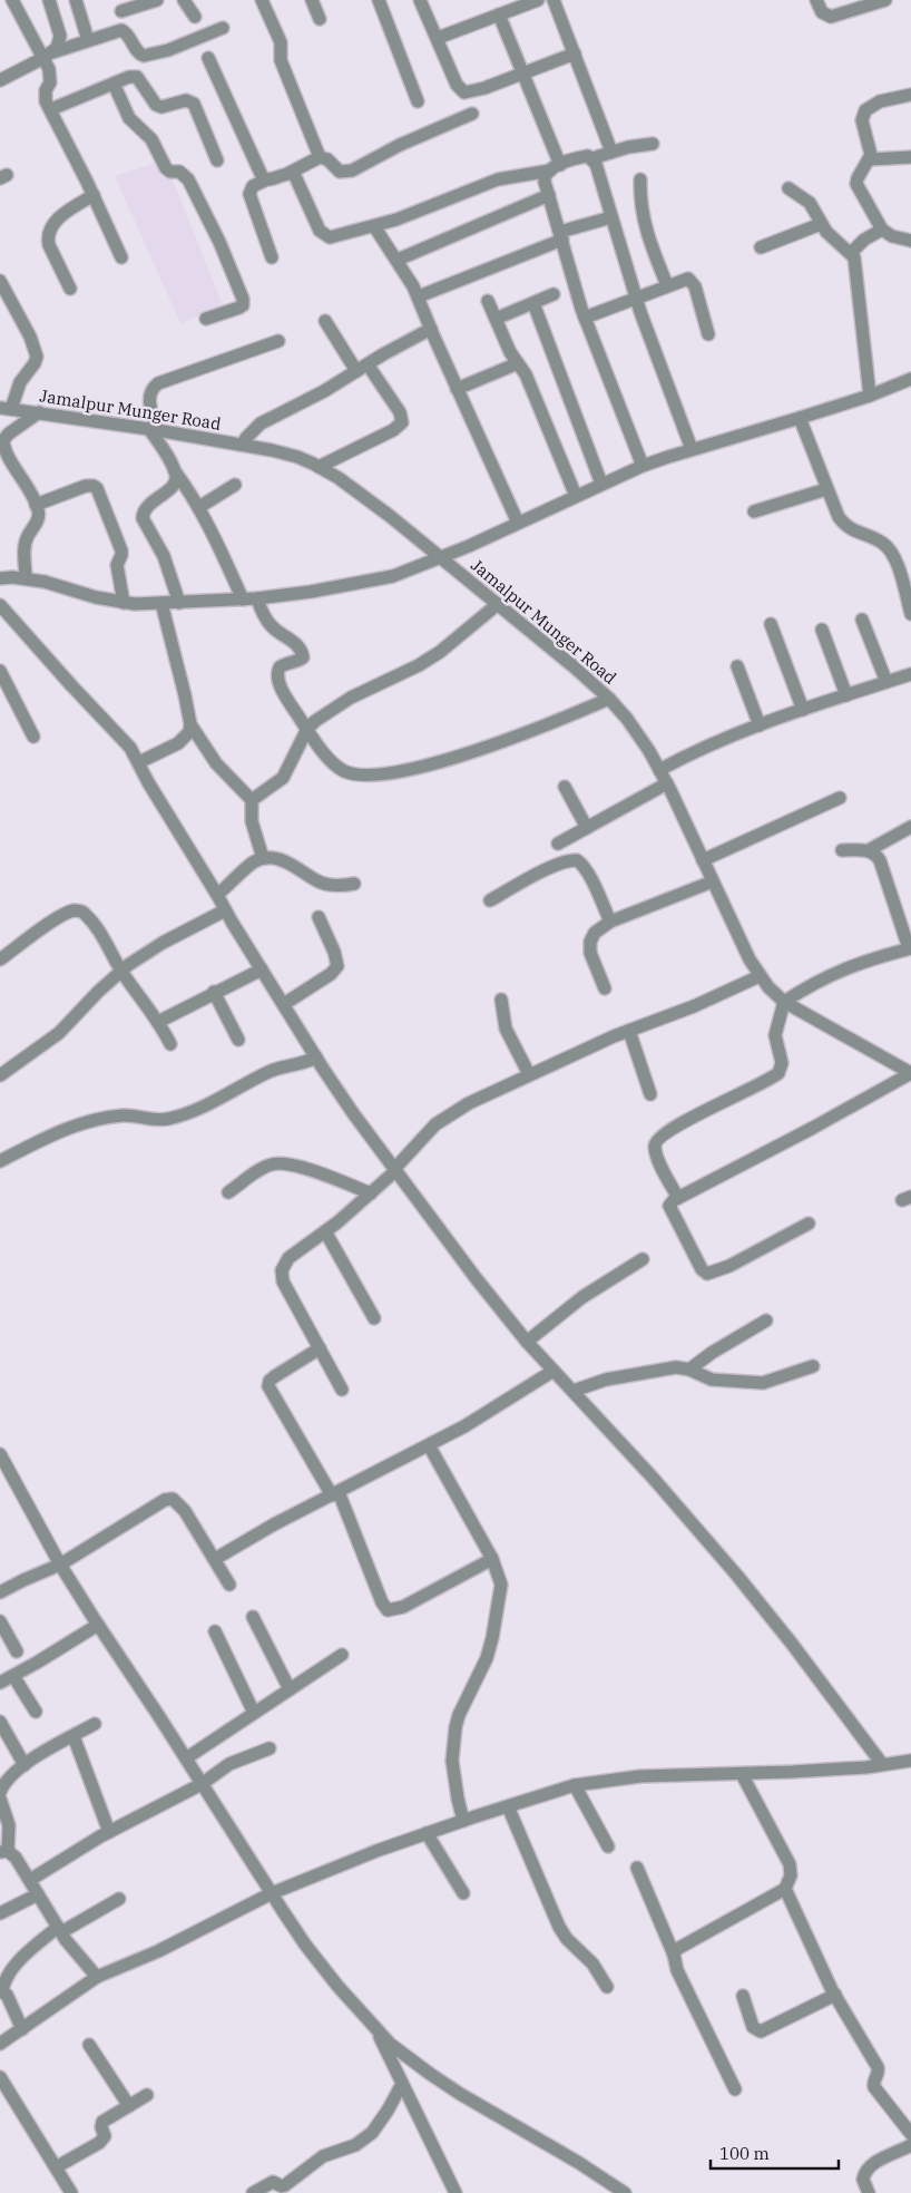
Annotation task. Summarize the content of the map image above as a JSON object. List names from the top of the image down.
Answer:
{
  "streets": {
    "street": ["Jamalpur Munger Road"]
  },
  "scale_bar": "100 m"
}
